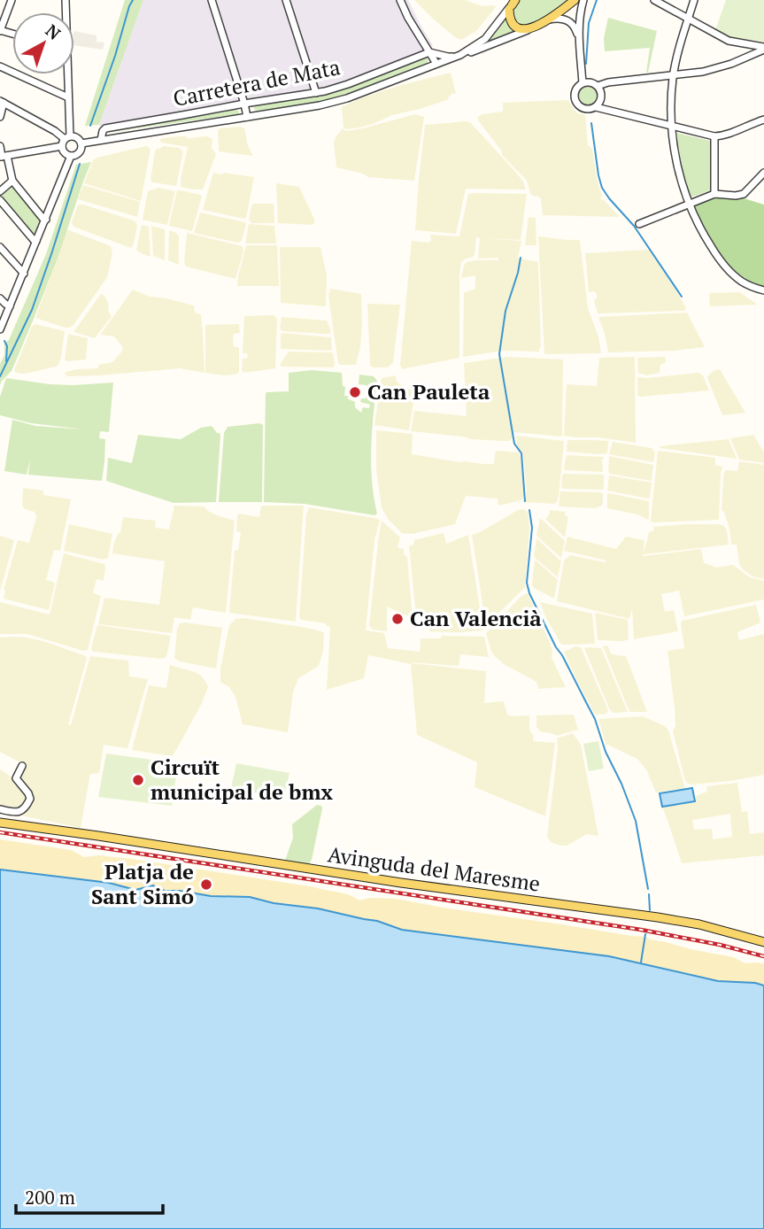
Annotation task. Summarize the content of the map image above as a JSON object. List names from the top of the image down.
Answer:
{
  "streets": {
    "main road": ["Avinguda del Maresme"],
    "street": ["Carretera de Mata"]
  },
  "places": [
    "Can Pauleta",
    "Can Valencià",
    "Circuït municipal de bmx",
    "Platja de Sant Simó"
  ],
  "scale_bar": "200 m",
  "north": "top right"
}
